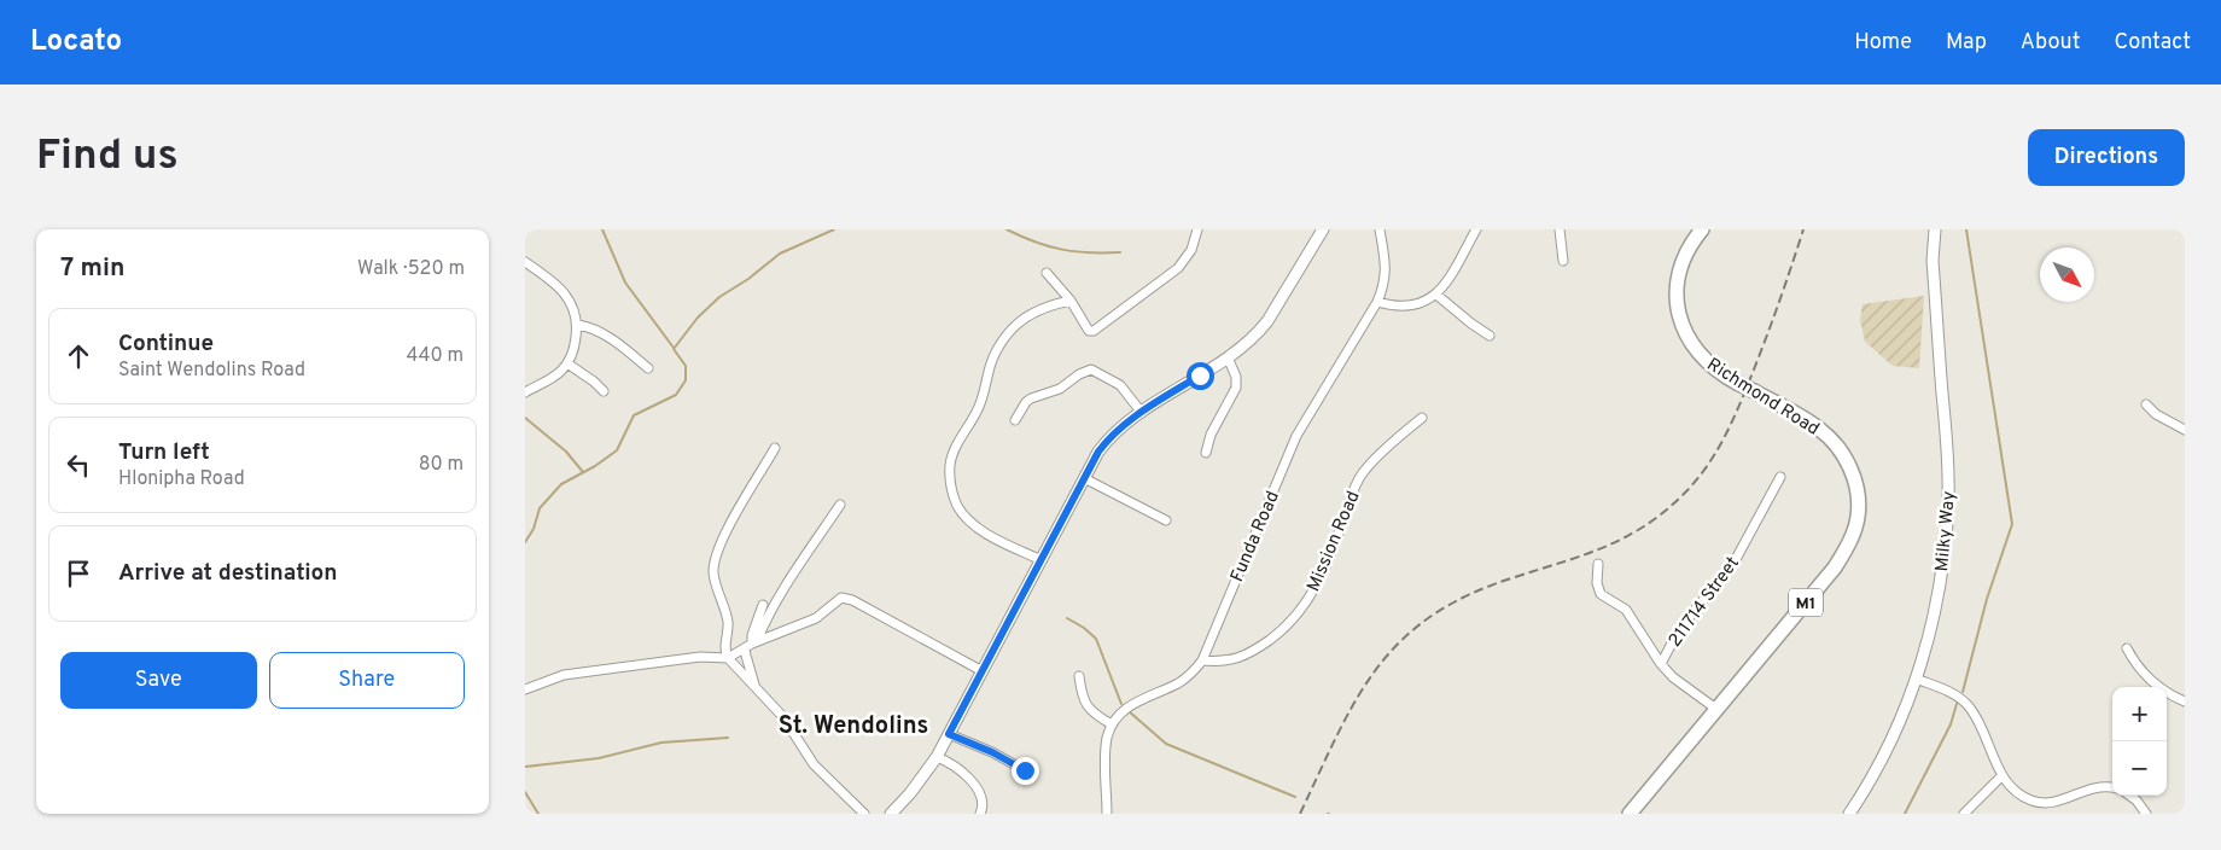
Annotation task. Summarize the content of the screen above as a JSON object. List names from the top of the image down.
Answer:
{
  "streets": {
    "highway": ["Richmond Road", "M1"],
    "street": [
      "Milky Way",
      "Funda Road",
      "Mission Road",
      "211714 Street"
    ]
  },
  "crossings": [
    ["Funda Road", "Mission Road"]
  ],
  "districts": ["St. Wendolins"],
  "north": "bottom right",
  "page": {
    "header": "Locato",
    "nav": [
      "Home",
      "Map",
      "About",
      "Contact"
    ],
    "buttons": [
      "Directions",
      ["Save", "Share"]
    ],
    "title": "Find us",
    "heading": ["7 min", "Walk · 520 m"],
    "list": [
      ["Continue", "Saint Wendolins Road", "440 m"],
      ["Turn left", "Hlonipha Road", "80 m"],
      "Arrive at destination"
    ],
    "map_buttons": ["+", "−"]
  }
}
